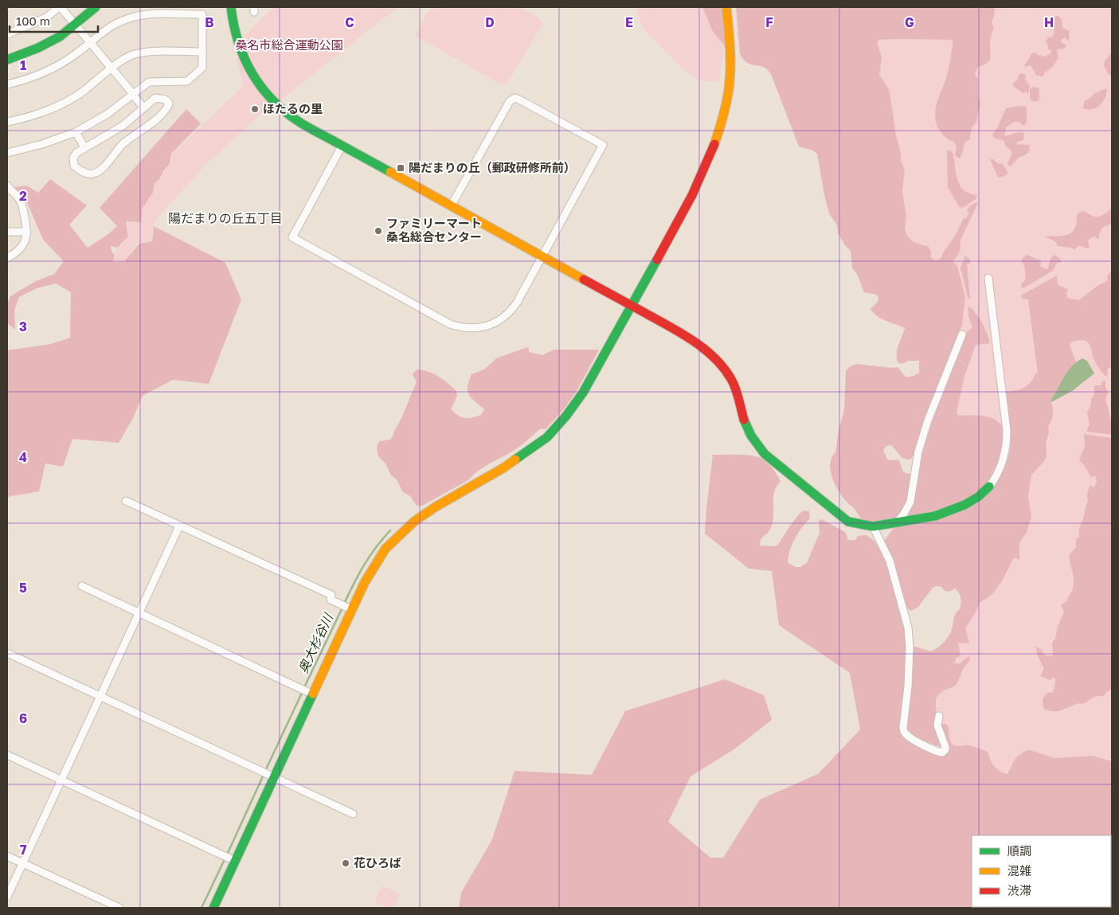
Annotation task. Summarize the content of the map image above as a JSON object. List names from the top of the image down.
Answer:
{
  "districts": ["陽だまりの丘五丁目"],
  "water": ["奥大杉谷川"],
  "parks": ["桑名市総合運動公園"],
  "places": {
    "other": ["ほたるの里", "ファミリーマート 桑名総合センター", "花ひろば"],
    "transit": ["陽だまりの丘（郵政研修所前）"]
  },
  "legend": ["順調", "混雑", "渋滞"],
  "scale_bar": "100 m",
  "grid": {
    "columns": [
      "B",
      "C",
      "D",
      "E",
      "F",
      "G",
      "H"
    ],
    "rows": [
      "1",
      "2",
      "3",
      "4",
      "5",
      "6",
      "7"
    ]
  }
}
